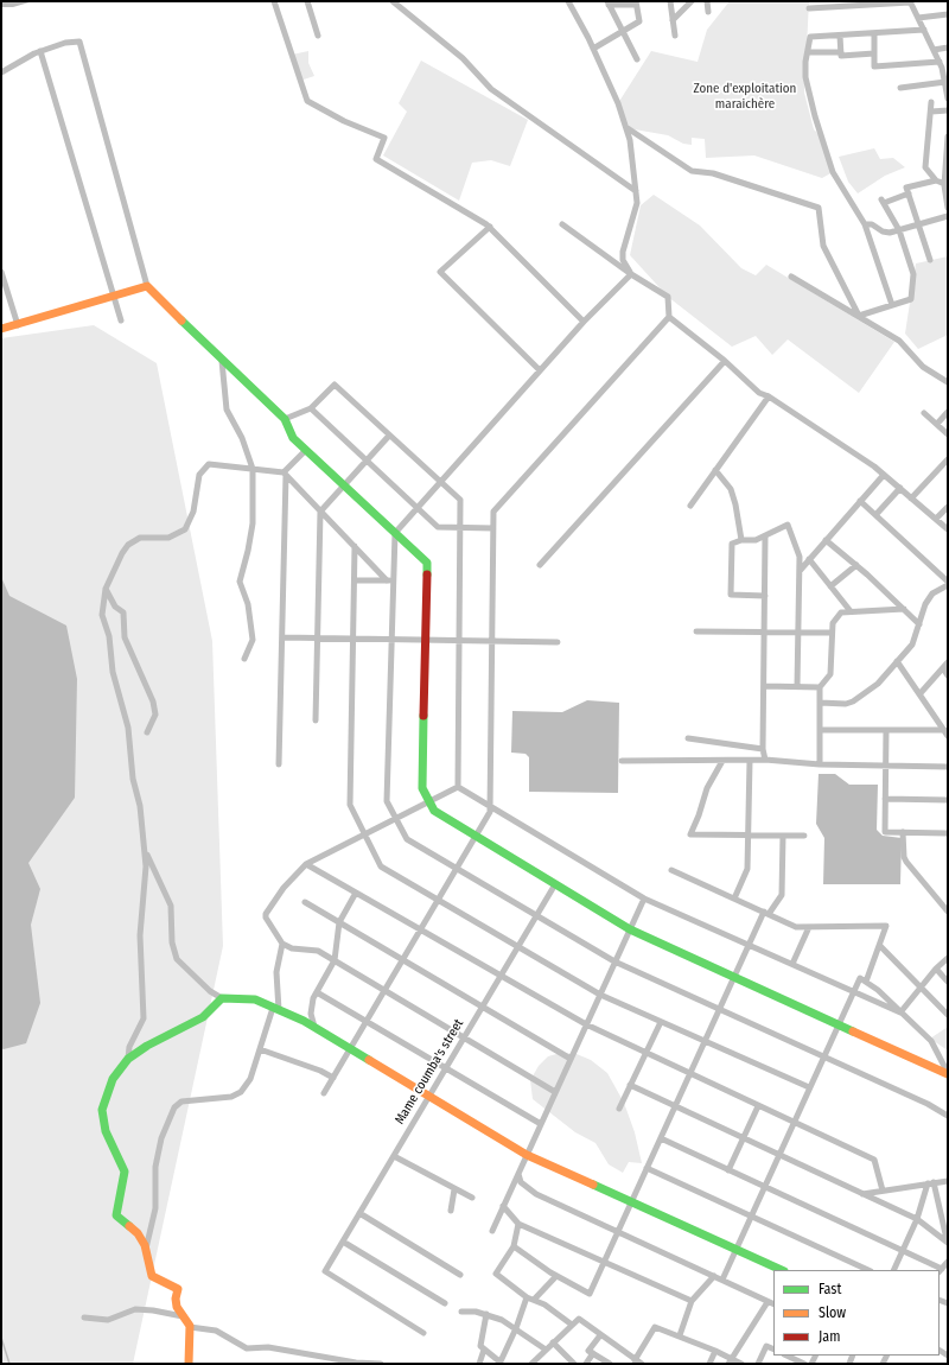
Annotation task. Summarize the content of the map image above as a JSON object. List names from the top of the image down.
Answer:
{
  "streets": {
    "street": ["Mame coumba's street"]
  },
  "parks": ["Zone d'exploitation maraichère"],
  "legend": ["Fast", "Slow", "Jam"]
}
